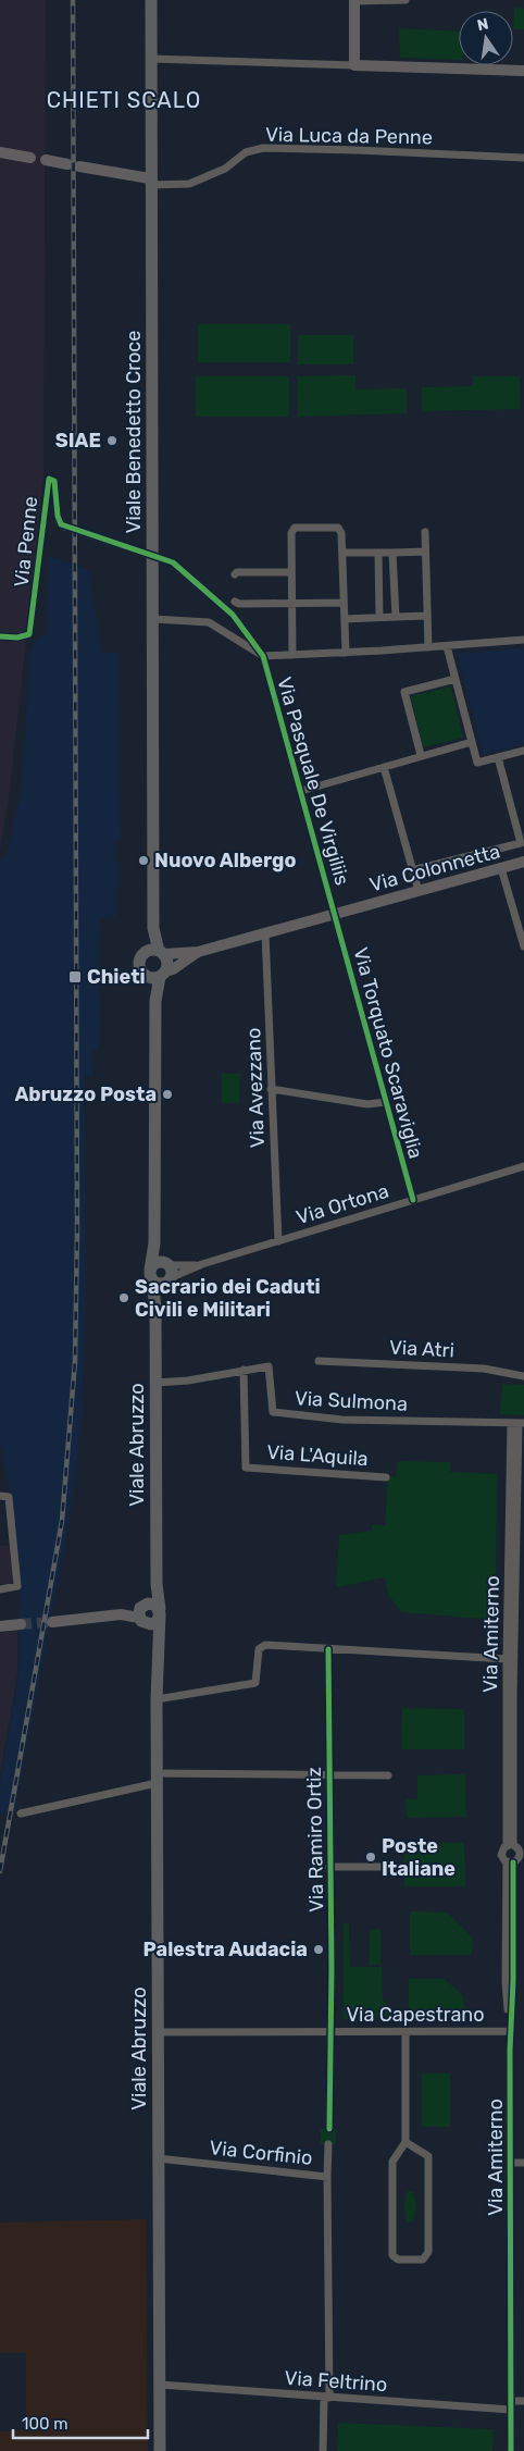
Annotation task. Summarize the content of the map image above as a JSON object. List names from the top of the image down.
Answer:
{
  "streets": {
    "main road": ["Viale Benedetto Croce", "Viale Abruzzo"],
    "street": [
      "Via Luca da Penne",
      "Via Penne",
      "Via Pasquale De Virgiliis",
      "Via Colonnetta",
      "Via Torquato Scaraviglia",
      "Via Avezzano",
      "Via Ortona",
      "Via Atri",
      "Via Sulmona",
      "Via L'Aquila",
      "Via Amiterno",
      "Via Ramiro Ortiz",
      "Via Capestrano",
      "Via Corfinio",
      "Via Feltrino"
    ]
  },
  "crossings": [
    ["Via Luca da Penne", "Viale Benedetto Croce"],
    ["Viale Benedetto Croce", "Via Pasquale De Virgiliis"],
    ["Via Pasquale De Virgiliis", "Via Colonnetta"],
    ["Via Pasquale De Virgiliis", "Via Torquato Scaraviglia"],
    ["Via Colonnetta", "Via Torquato Scaraviglia"],
    ["Via Colonnetta", "Via Avezzano"],
    ["Via Torquato Scaraviglia", "Via Ortona"],
    ["Via Avezzano", "Via Ortona"],
    ["Via Ortona", "Viale Abruzzo"],
    ["Via Sulmona", "Viale Abruzzo"],
    ["Via Sulmona", "Via L'Aquila"],
    ["Via Sulmona", "Via Amiterno"],
    ["Viale Abruzzo", "Via Capestrano"],
    ["Viale Abruzzo", "Via Corfinio"],
    ["Viale Abruzzo", "Via Feltrino"],
    ["Via Amiterno", "Via Capestrano"],
    ["Via Amiterno", "Via Feltrino"],
    ["Via Ramiro Ortiz", "Via Capestrano"]
  ],
  "districts": ["CHIETI SCALO"],
  "places": {
    "other": [
      "SIAE",
      "Nuovo Albergo",
      "Abruzzo Posta",
      "Sacrario dei Caduti Civili e Militari",
      "Poste Italiane",
      "Palestra Audacia"
    ],
    "transit": ["Chieti"]
  },
  "scale_bar": "100 m",
  "north": "top"
}
